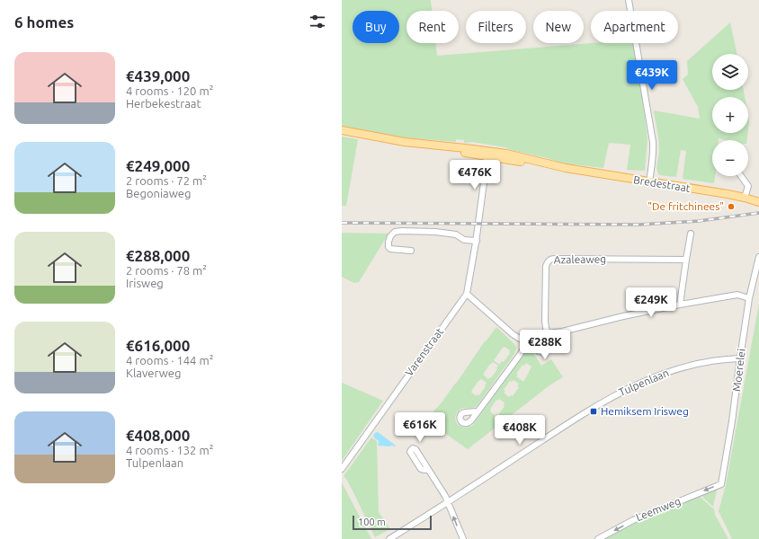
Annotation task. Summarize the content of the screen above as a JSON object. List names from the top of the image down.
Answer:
{
  "streets": {
    "main road": ["Bredestraat"],
    "street": [
      "Azaleaweg",
      "Varenstraat",
      "Moerelei",
      "Tulpenlaan",
      "Leemweg"
    ]
  },
  "crossings": [
    ["Bredestraat", "Varenstraat"],
    ["Moerelei", "Tulpenlaan"],
    ["Moerelei", "Leemweg"]
  ],
  "one_way": ["Leemweg"],
  "places": {
    "other": ["\"De fritchinees\""],
    "transit": ["Hemiksem Irisweg"]
  },
  "scale_bar": "100 m",
  "page": {
    "heading": "6 homes",
    "chip": [
      "Buy",
      "Rent",
      "Filters",
      "New",
      "Apartment"
    ],
    "list": [
      {
        "name": "€439,000",
        "note": "4 rooms · 120 m² · Herbekestraat"
      },
      {
        "name": "€249,000",
        "note": "2 rooms · 72 m² · Begoniaweg"
      },
      {
        "name": "€288,000",
        "note": "2 rooms · 78 m² · Irisweg"
      },
      {
        "name": "€616,000",
        "note": "4 rooms · 144 m² · Klaverweg"
      },
      {
        "name": "€408,000",
        "note": "4 rooms · 132 m² · Tulpenlaan"
      }
    ],
    "map_buttons": ["+", "−"],
    "price": [
      "€439K",
      "€476K",
      "€249K",
      "€288K",
      "€616K",
      "€408K"
    ],
    "scale": "100 m"
  }
}
